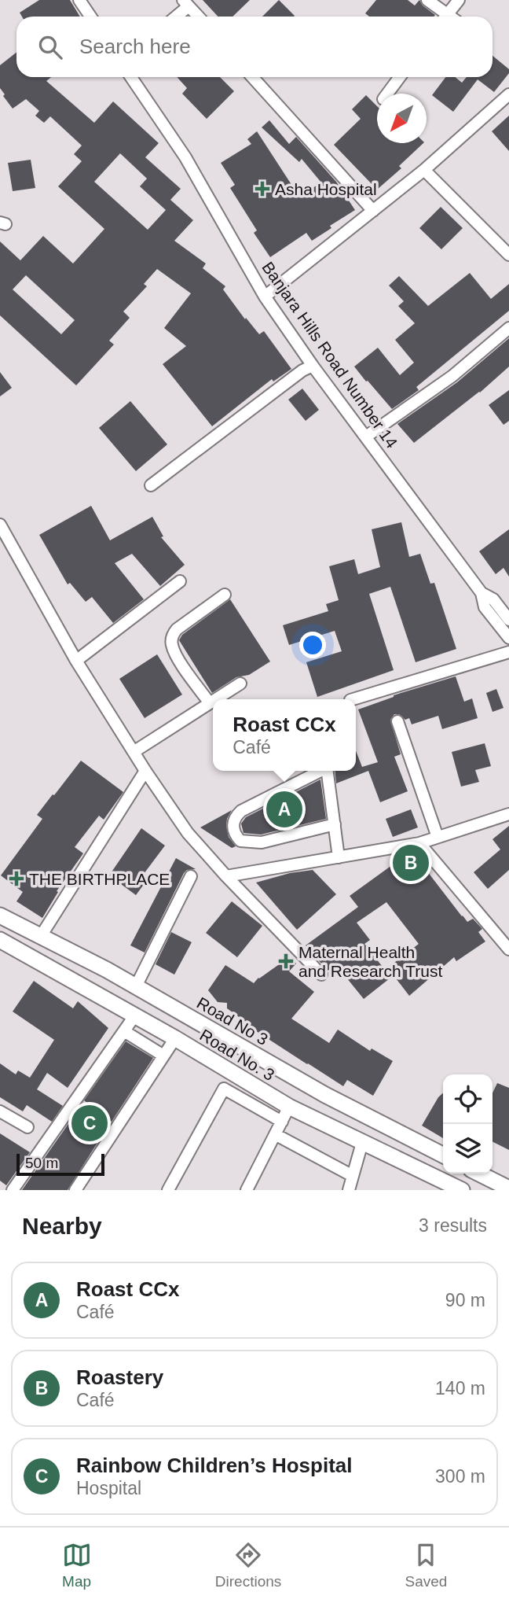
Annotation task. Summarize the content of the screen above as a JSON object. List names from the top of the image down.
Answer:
{
  "streets": {
    "main road": ["Road No 3", "Road No. 3"],
    "street": ["Banjara Hills Road Number 14"]
  },
  "places": {
    "health": ["Asha Hospital", "THE BIRTHPLACE", "Maternal Health and Research Trust"]
  },
  "scale_bar": "50 m",
  "north": "bottom left",
  "page": {
    "search": "Search here",
    "popup": ["Roast CCx", "Café"],
    "pins": ["A", "B", "C"],
    "scale": "50 m",
    "heading": ["Nearby", "3 results"],
    "list": [
      {
        "mark": "A",
        "name": "Roast CCx",
        "note": "Café",
        "value": "90 m"
      },
      {
        "mark": "B",
        "name": "Roastery",
        "note": "Café",
        "value": "140 m"
      },
      {
        "mark": "C",
        "name": "Rainbow Children’s Hospital",
        "note": "Hospital",
        "value": "300 m"
      }
    ],
    "nav": ["Map", "Directions", "Saved"]
  }
}
